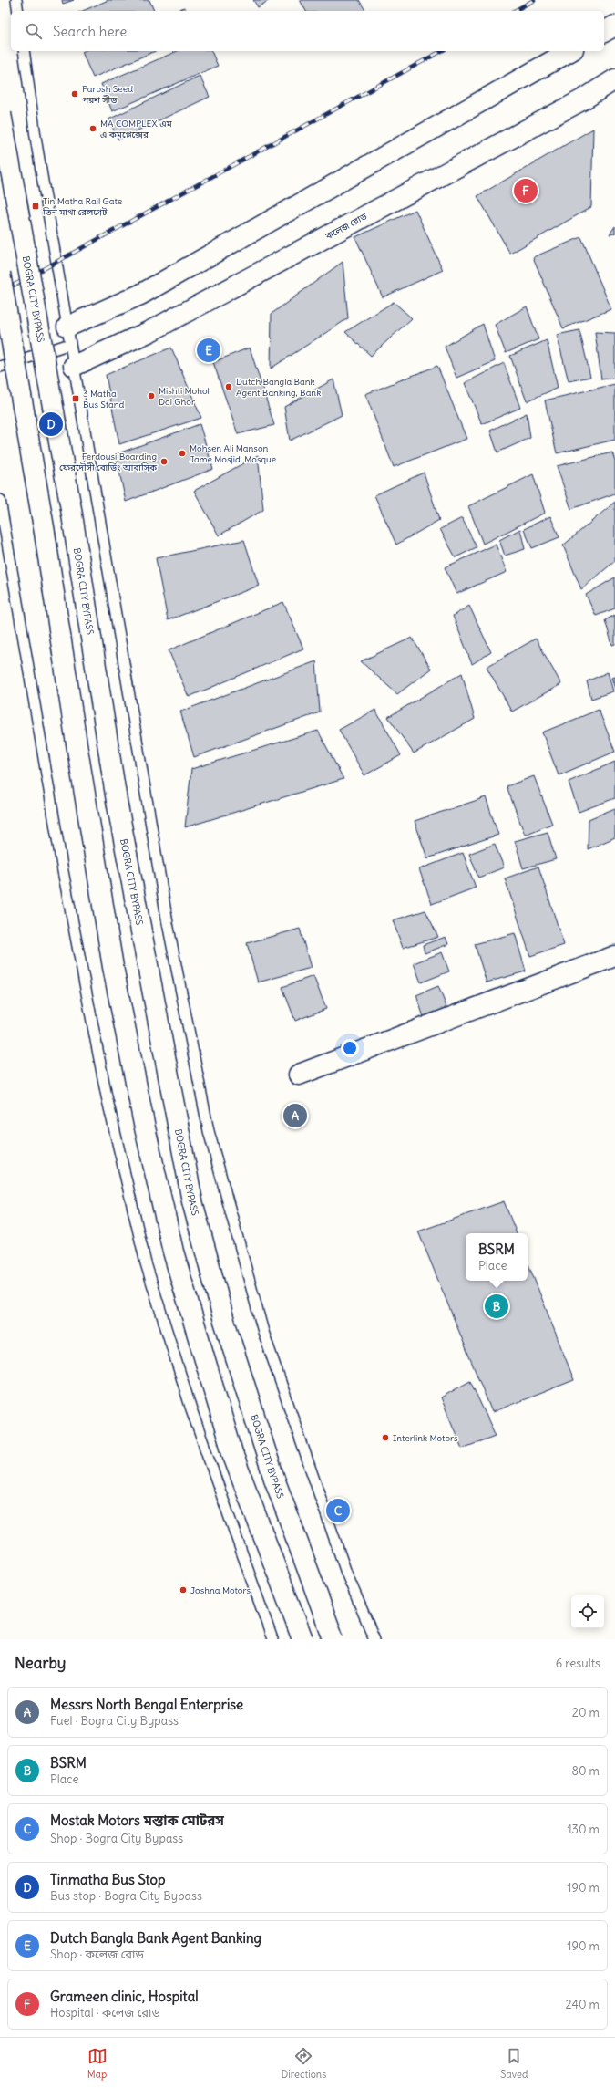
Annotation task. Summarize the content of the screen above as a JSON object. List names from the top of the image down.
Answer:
{
  "streets": {
    "main road": ["কলেজ রোড", "BOGRA CITY BYPASS"]
  },
  "places": {
    "other": [
      "Parosh Seed পরশ সীড",
      "MA COMPLEX এম এ কমপ্লেক্সের",
      "Dutch Bangla Bank Agent Banking, Bank",
      "Mishti Mohol Doi Ghor",
      "Mohsen Ali Manson Jame Mosjid, Mosque",
      "Ferdousi Boarding ফেরদৌসী বোর্ডিং আবাসিক",
      "Interlink Motors",
      "Joshna Motors"
    ],
    "transit": ["Tin Matha Rail Gate তিন মাথা রেলগেট", "3 Matha Bus Stand"]
  },
  "page": {
    "search": "Search here",
    "pins": [
      "F",
      "E",
      "D",
      "A",
      "B",
      "C"
    ],
    "popup": ["BSRM", "Place"],
    "heading": ["Nearby", "6 results"],
    "list": [
      {
        "mark": "A",
        "name": "Messrs North Bengal Enterprise",
        "note": "Fuel · Bogra City Bypass",
        "value": "20 m"
      },
      {
        "mark": "B",
        "name": "BSRM",
        "note": "Place",
        "value": "80 m"
      },
      {
        "mark": "C",
        "name": "Mostak Motors মস্তাক মোটরস",
        "note": "Shop · Bogra City Bypass",
        "value": "130 m"
      },
      {
        "mark": "D",
        "name": "Tinmatha Bus Stop",
        "note": "Bus stop · Bogra City Bypass",
        "value": "190 m"
      },
      {
        "mark": "E",
        "name": "Dutch Bangla Bank Agent Banking",
        "note": "Shop · কলেজ রোড",
        "value": "190 m"
      },
      {
        "mark": "F",
        "name": "Grameen clinic, Hospital",
        "note": "Hospital · কলেজ রোড",
        "value": "240 m"
      }
    ],
    "nav": ["Map", "Directions", "Saved"]
  }
}
